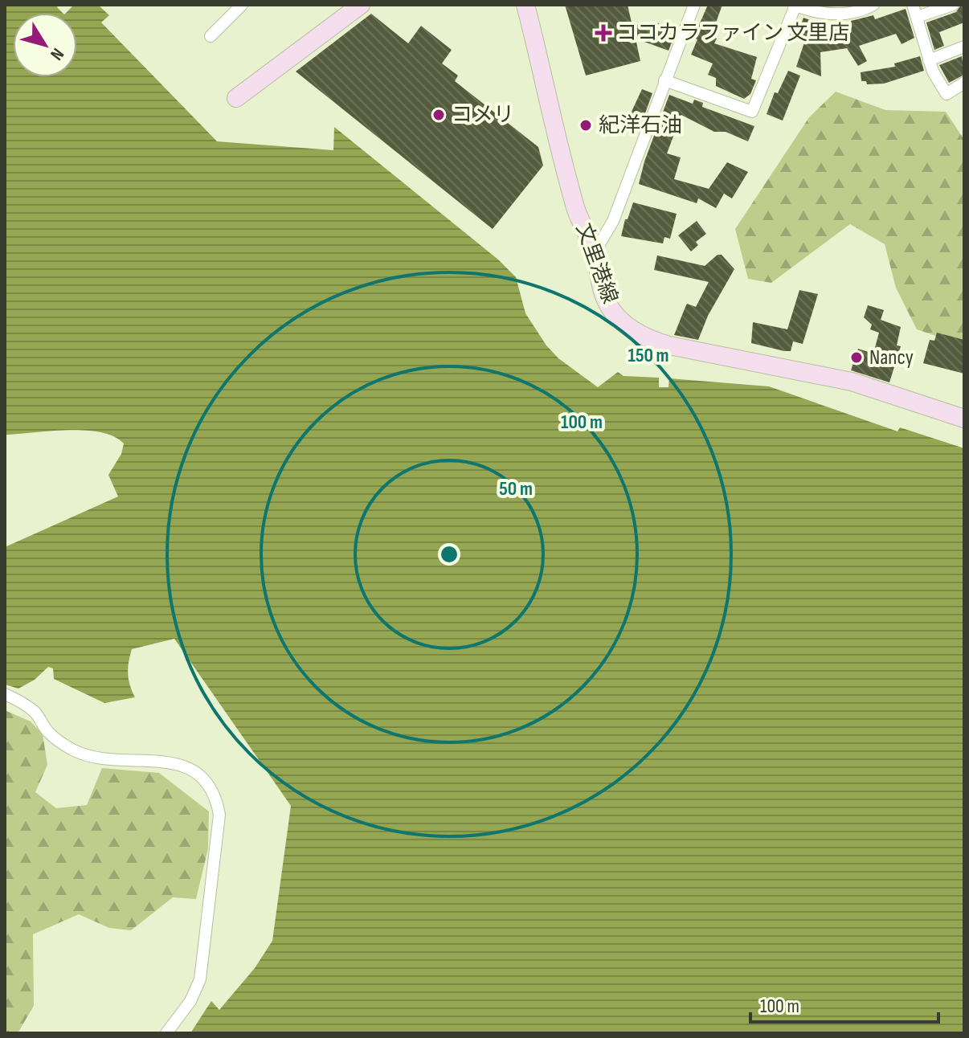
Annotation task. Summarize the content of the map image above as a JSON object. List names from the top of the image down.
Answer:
{
  "streets": {
    "main road": ["文里港線"]
  },
  "places": {
    "health": ["ココカラファイン 文里店"],
    "other": ["コメリ", "紀洋石油", "Nancy"]
  },
  "scale_bar": "100 m",
  "north": "bottom right",
  "rings": ["150 m", "100 m", "50 m"]
}
